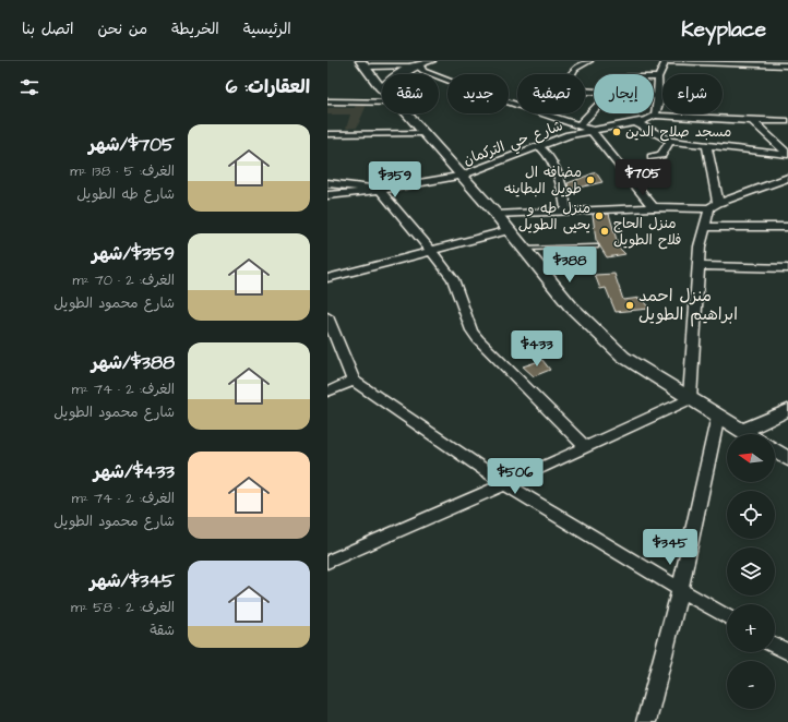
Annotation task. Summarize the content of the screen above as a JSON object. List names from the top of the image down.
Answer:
{
  "streets": {
    "street": ["شارع حي التركمان"]
  },
  "places": [
    "مسجد صلاح الدين",
    "مضافه ال طويل البطاينه",
    "منزل طه و يحيى الطويل",
    "منزل الحاج فلاح الطويل",
    "منزل احمد ابراهيم الطويل"
  ],
  "north": "left",
  "page": {
    "header": "Keyplace",
    "nav": [
      "الرئيسية",
      "الخريطة",
      "من نحن",
      "اتصل بنا"
    ],
    "heading": "العقارات: 6",
    "chip": [
      "شراء",
      "إيجار",
      "تصفية",
      "جديد",
      "شقة"
    ],
    "list": [
      {
        "name": "$705/شهر",
        "note": "الغرف: 5 · 138 m² · شارع طه الطويل"
      },
      {
        "name": "$359/شهر",
        "note": "الغرف: 2 · 70 m² · شارع محمود الطويل"
      },
      {
        "name": "$388/شهر",
        "note": "الغرف: 2 · 74 m² · شارع محمود الطويل"
      },
      {
        "name": "$433/شهر",
        "note": "الغرف: 2 · 74 m² · شارع محمود الطويل"
      },
      {
        "name": "$345/شهر",
        "note": "الغرف: 2 · 58 m² · شقة"
      }
    ],
    "price": [
      "$705",
      "$359",
      "$388",
      "$433",
      "$506",
      "$345"
    ],
    "map_buttons": ["+", "−"]
  }
}
